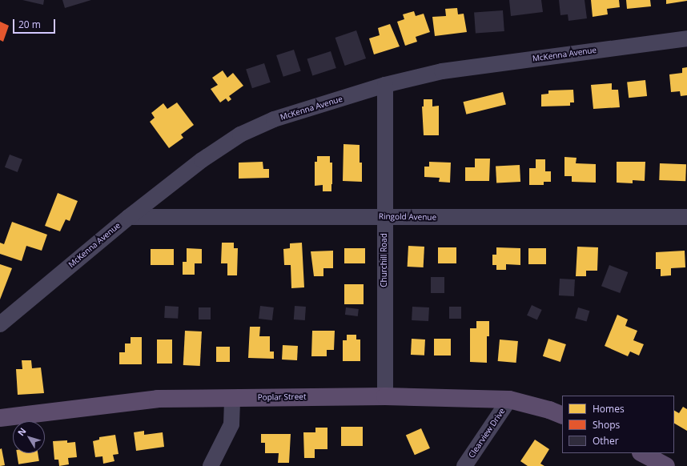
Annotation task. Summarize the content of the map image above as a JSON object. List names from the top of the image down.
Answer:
{
  "streets": {
    "main road": ["Poplar Street"],
    "street": [
      "McKenna Avenue",
      "Ringold Avenue",
      "Churchill Road",
      "Clearview Drive"
    ]
  },
  "crossings": [
    ["McKenna Avenue", "Ringold Avenue"],
    ["McKenna Avenue", "Churchill Road"],
    ["Ringold Avenue", "Churchill Road"],
    ["Churchill Road", "Poplar Street"],
    ["Poplar Street", "Clearview Drive"]
  ],
  "legend": ["Homes", "Shops", "Other"],
  "scale_bar": "20 m",
  "north": "top left"
}
